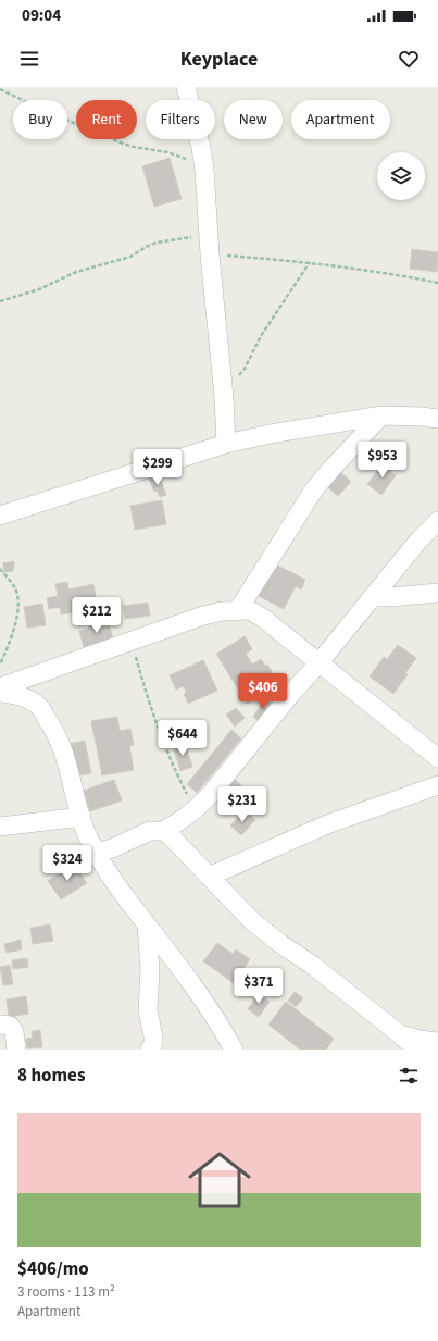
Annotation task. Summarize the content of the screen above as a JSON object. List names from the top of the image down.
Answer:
{
  "page": {
    "status": "09:04",
    "header": "Keyplace",
    "chip": [
      "Buy",
      "Rent",
      "Filters",
      "New",
      "Apartment"
    ],
    "price": [
      "$953",
      "$299",
      "$212",
      "$406",
      "$644",
      "$231",
      "$324",
      "$371"
    ],
    "heading": "8 homes",
    "list": [
      {
        "name": "$406/mo",
        "note": "3 rooms · 113 m² · Apartment"
      }
    ]
  }
}
